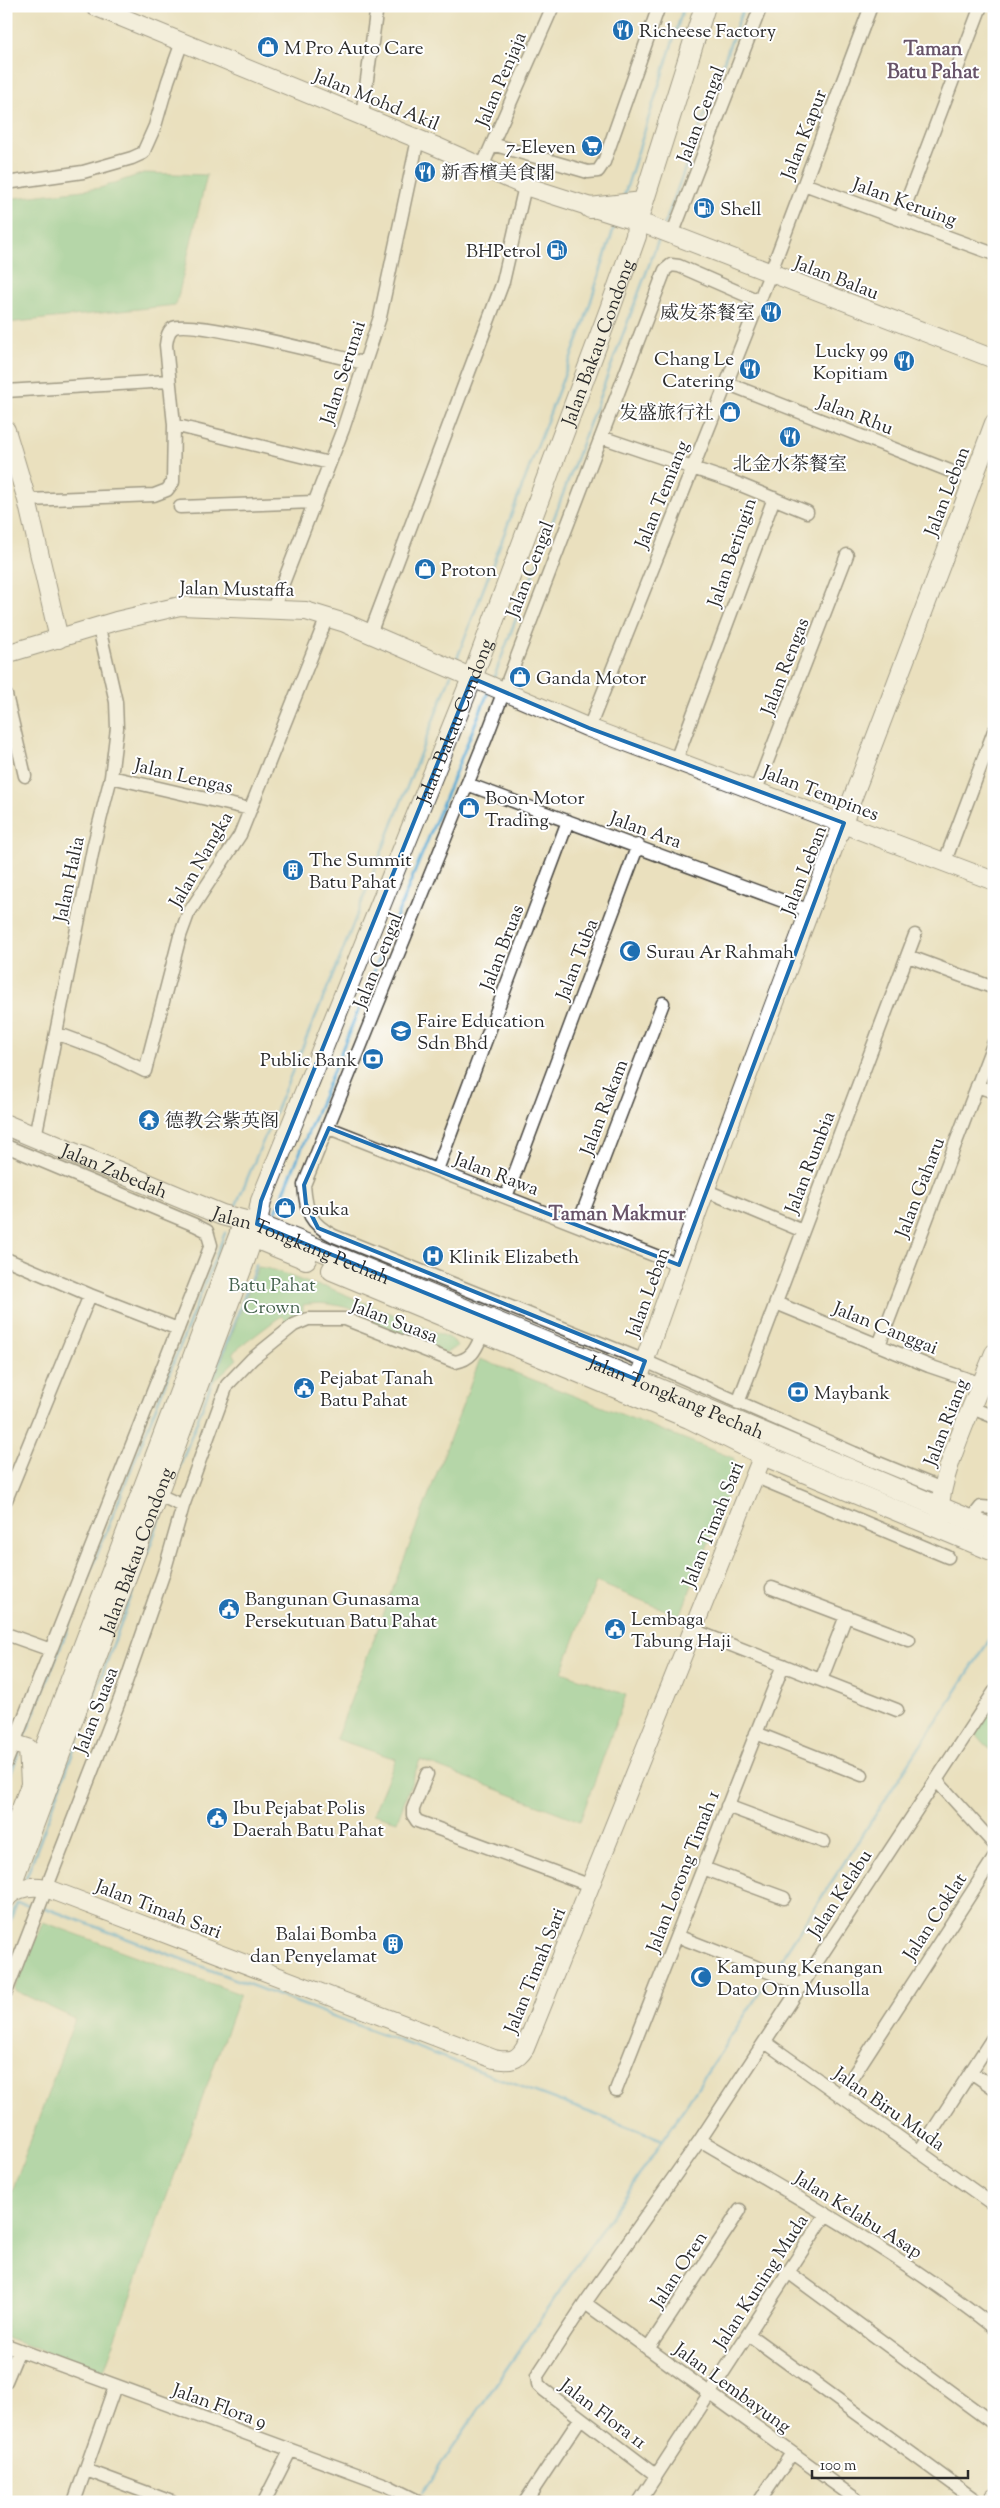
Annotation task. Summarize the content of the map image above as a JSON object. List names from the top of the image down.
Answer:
{
  "streets": {
    "main road": ["Jalan Bakau Condong", "Jalan Zabedah", "Jalan Tongkang Pechah"],
    "street": [
      "Jalan Penjaja",
      "Jalan Mohd Akil",
      "Jalan Cengal",
      "Jalan Kapur",
      "Jalan Keruing",
      "Jalan Balau",
      "Jalan Serunai",
      "Jalan Rhu",
      "Jalan Leban",
      "Jalan Temiang",
      "Jalan Beringin",
      "Jalan Mustaffa",
      "Jalan Rengas",
      "Jalan Lengas",
      "Jalan Tempines",
      "Jalan Ara",
      "Jalan Nangka",
      "Jalan Halia",
      "Jalan Bruas",
      "Jalan Tuba",
      "Jalan Rakam",
      "Jalan Rumbia",
      "Jalan Rawa",
      "Jalan Gaharu",
      "Jalan Suasa",
      "Jalan Canggai",
      "Jalan Riang",
      "Jalan Timah Sari",
      "Jalan Lorong Timah 1",
      "Jalan Kelabu",
      "Jalan Coklat",
      "Jalan Biru Muda",
      "Jalan Kelabu Asap",
      "Jalan Oren",
      "Jalan Kuning Muda",
      "Jalan Lembayung",
      "Jalan Flora 9",
      "Jalan Flora 11"
    ]
  },
  "crossings": [
    ["Jalan Penjaja", "Jalan Mohd Akil"],
    ["Jalan Mohd Akil", "Jalan Serunai"],
    ["Jalan Cengal", "Jalan Balau"],
    ["Jalan Cengal", "Jalan Bakau Condong"],
    ["Jalan Cengal", "Jalan Leban"],
    ["Jalan Cengal", "Jalan Temiang"],
    ["Jalan Cengal", "Jalan Beringin"],
    ["Jalan Cengal", "Jalan Mustaffa"],
    ["Jalan Cengal", "Jalan Ara"],
    ["Jalan Cengal", "Jalan Rumbia"],
    ["Jalan Cengal", "Jalan Rawa"],
    ["Jalan Cengal", "Jalan Tongkang Pechah"],
    ["Jalan Cengal", "Jalan Riang"],
    ["Jalan Kapur", "Jalan Keruing"],
    ["Jalan Kapur", "Jalan Balau"],
    ["Jalan Kapur", "Jalan Temiang"],
    ["Jalan Balau", "Jalan Bakau Condong"],
    ["Jalan Balau", "Jalan Temiang"],
    ["Jalan Bakau Condong", "Jalan Mustaffa"],
    ["Jalan Bakau Condong", "Jalan Tongkang Pechah"],
    ["Jalan Bakau Condong", "Jalan Suasa"],
    ["Jalan Serunai", "Jalan Mustaffa"],
    ["Jalan Rhu", "Jalan Leban"],
    ["Jalan Rhu", "Jalan Temiang"],
    ["Jalan Leban", "Jalan Tempines"],
    ["Jalan Leban", "Jalan Ara"],
    ["Jalan Leban", "Jalan Rawa"],
    ["Jalan Leban", "Jalan Tongkang Pechah"],
    ["Jalan Temiang", "Jalan Beringin"],
    ["Jalan Temiang", "Jalan Mustaffa"],
    ["Jalan Temiang", "Jalan Tempines"],
    ["Jalan Beringin", "Jalan Tempines"],
    ["Jalan Mustaffa", "Jalan Tempines"],
    ["Jalan Mustaffa", "Jalan Nangka"],
    ["Jalan Mustaffa", "Jalan Halia"],
    ["Jalan Rengas", "Jalan Tempines"],
    ["Jalan Lengas", "Jalan Nangka"],
    ["Jalan Lengas", "Jalan Halia"],
    ["Jalan Ara", "Jalan Bruas"],
    ["Jalan Ara", "Jalan Tuba"],
    ["Jalan Nangka", "Jalan Halia"],
    ["Jalan Halia", "Jalan Zabedah"],
    ["Jalan Bruas", "Jalan Rawa"],
    ["Jalan Tuba", "Jalan Rawa"],
    ["Jalan Rakam", "Jalan Rawa"],
    ["Jalan Rumbia", "Jalan Tongkang Pechah"],
    ["Jalan Rumbia", "Jalan Canggai"],
    ["Jalan Zabedah", "Jalan Tongkang Pechah"],
    ["Jalan Gaharu", "Jalan Canggai"],
    ["Jalan Tongkang Pechah", "Jalan Suasa"],
    ["Jalan Tongkang Pechah", "Jalan Riang"],
    ["Jalan Tongkang Pechah", "Jalan Timah Sari"],
    ["Jalan Suasa", "Jalan Timah Sari"],
    ["Jalan Canggai", "Jalan Riang"],
    ["Jalan Kelabu", "Jalan Biru Muda"],
    ["Jalan Kelabu", "Jalan Kelabu Asap"],
    ["Jalan Kelabu", "Jalan Lembayung"],
    ["Jalan Kelabu", "Jalan Flora 11"],
    ["Jalan Coklat", "Jalan Biru Muda"],
    ["Jalan Kelabu Asap", "Jalan Kuning Muda"],
    ["Jalan Oren", "Jalan Lembayung"],
    ["Jalan Kuning Muda", "Jalan Lembayung"],
    ["Jalan Kuning Muda", "Jalan Flora 11"]
  ],
  "districts": ["Taman Batu Pahat", "Taman Makmur"],
  "parks": ["Batu Pahat Crown"],
  "places": {
    "restaurant": [
      "Richeese Factory",
      "新香檳美食閣",
      "威发茶餐室",
      "Lucky 99 Kopitiam",
      "Chang Le Catering",
      "北金水茶餐室"
    ],
    "shop": [
      "M Pro Auto Care",
      "发盛旅行社",
      "Proton",
      "Ganda Motor",
      "Boon Motor Trading",
      "osuka"
    ],
    "supermarket": ["7-Eleven"],
    "fuel station": ["Shell", "BHPetrol"],
    "building": ["The Summit Batu Pahat", "Balai Bomba dan Penyelamat"],
    "mosque": ["Surau Ar Rahmah", "Kampung Kenangan Dato Onn Musolla"],
    "school or university": ["Faire Education Sdn Bhd"],
    "bank": ["Public Bank", "Maybank"],
    "temple": ["德教会紫英阁"],
    "hospital": ["Klinik Elizabeth"],
    "public building": [
      "Pejabat Tanah Batu Pahat",
      "Bangunan Gunasama Persekutuan Batu Pahat",
      "Lembaga Tabung Haji",
      "Ibu Pejabat Polis Daerah Batu Pahat"
    ]
  },
  "scale_bar": "100 m"
}
